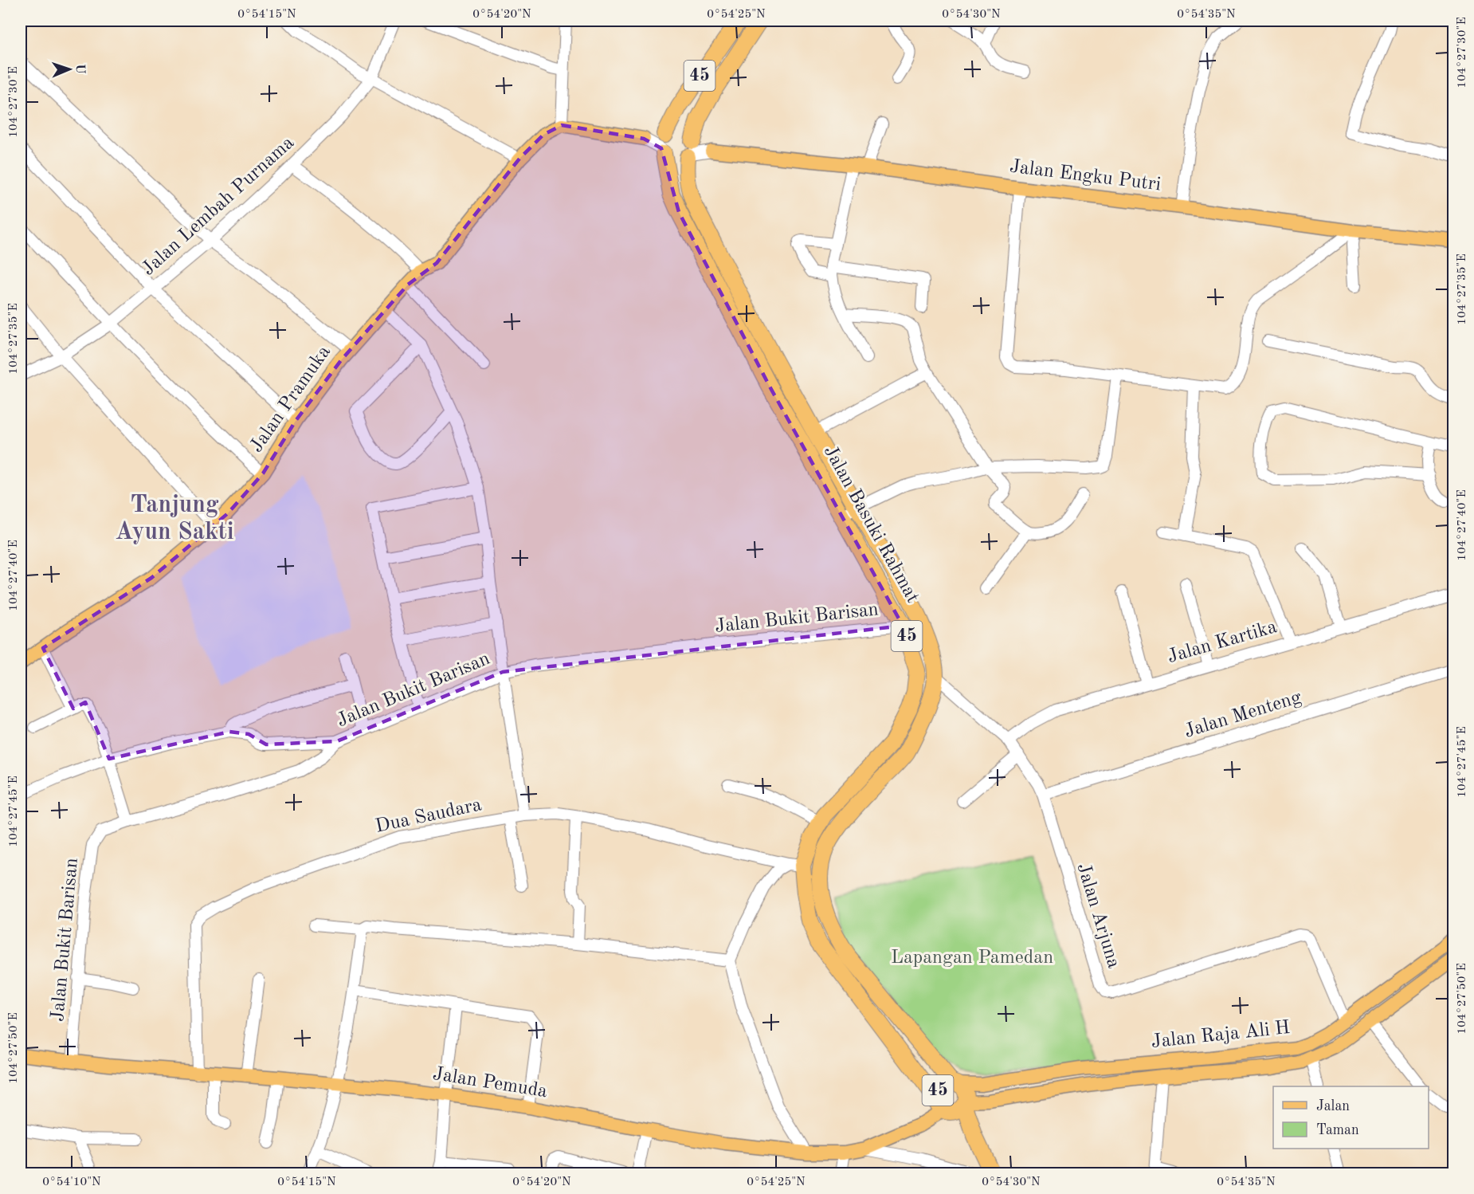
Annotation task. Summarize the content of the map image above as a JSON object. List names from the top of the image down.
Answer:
{
  "streets": {
    "highway": ["45", "Jalan Basuki Rahmat"],
    "main road": [
      "Jalan Engku Putri",
      "Jalan Pramuka",
      "Jalan Raja Ali H",
      "Jalan Pemuda"
    ],
    "street": [
      "Jalan Lembah Purnama",
      "Jalan Bukit Barisan",
      "Jalan Kartika",
      "Jalan Menteng",
      "Dua Saudara",
      "Jalan Arjuna"
    ]
  },
  "crossings": [
    ["45", "Jalan Basuki Rahmat"],
    ["45", "Jalan Raja Ali H"],
    ["45", "Jalan Pemuda"],
    ["Jalan Basuki Rahmat", "Jalan Bukit Barisan"],
    ["Jalan Basuki Rahmat", "Dua Saudara"],
    ["Jalan Basuki Rahmat", "Jalan Arjuna"],
    ["Jalan Basuki Rahmat", "Jalan Raja Ali H"],
    ["Jalan Basuki Rahmat", "Jalan Pemuda"],
    ["Jalan Bukit Barisan", "Jalan Pemuda"],
    ["Jalan Kartika", "Jalan Arjuna"],
    ["Jalan Menteng", "Jalan Arjuna"],
    ["Dua Saudara", "Jalan Pemuda"],
    ["Jalan Arjuna", "Jalan Raja Ali H"],
    ["Jalan Raja Ali H", "Jalan Pemuda"]
  ],
  "districts": ["Tanjung Ayun Sakti"],
  "parks": ["Lapangan Pamedan"],
  "legend": ["Jalan", "Taman"],
  "north": "right",
  "coordinates": [
    "0°54'15\"N",
    "0°54'20\"N",
    "0°54'25\"N",
    "0°54'30\"N",
    "0°54'35\"N",
    "104°27'30\"E",
    "104°27'35\"E",
    "104°27'40\"E",
    "104°27'45\"E",
    "104°27'50\"E",
    "0°54'10\"N"
  ]
}
